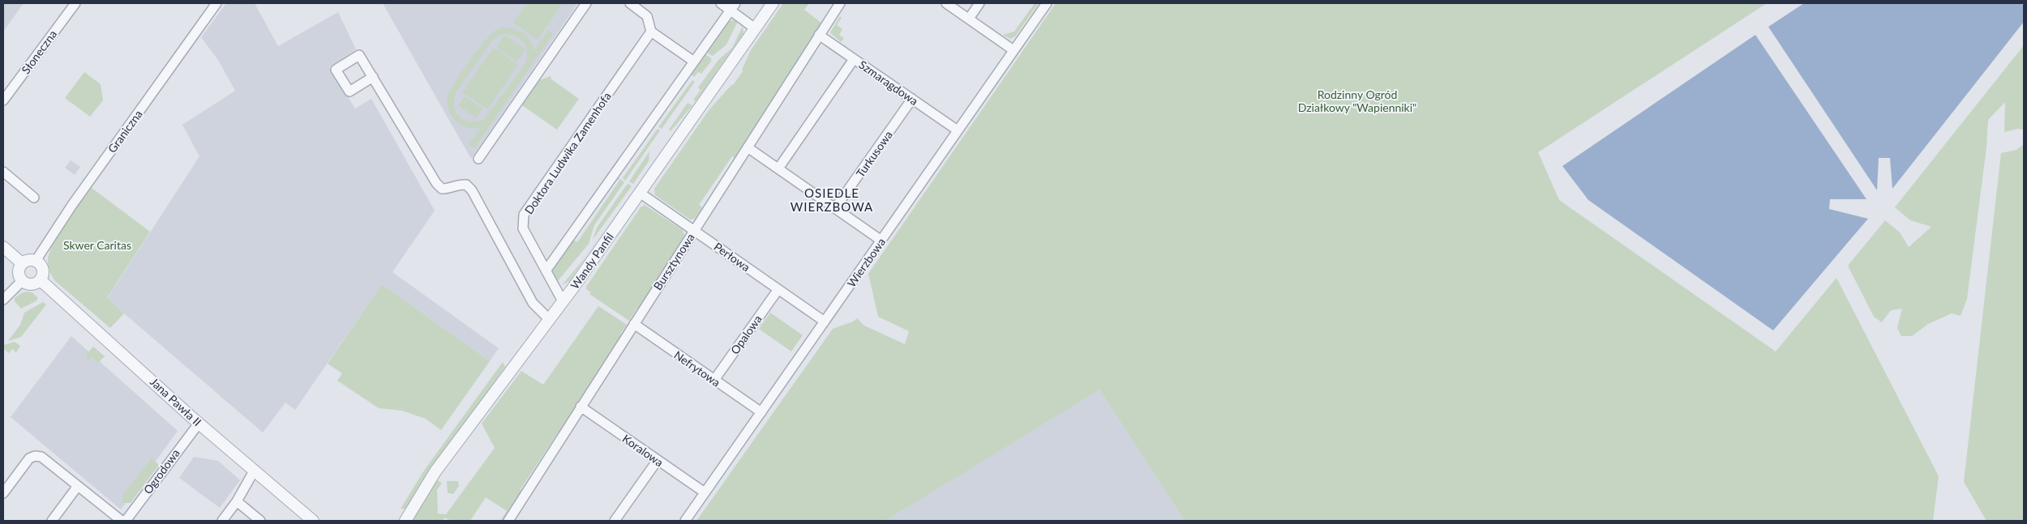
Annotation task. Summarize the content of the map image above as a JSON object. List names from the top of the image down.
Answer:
{
  "streets": {
    "street": [
      "Słoneczna",
      "Szmaragdowa",
      "Graniczna",
      "Doktora Ludwika Zamenhofa",
      "Turkusowa",
      "Perłowa",
      "Wandy Panfil",
      "Bursztynowa",
      "Wierzbowa",
      "Opalowa",
      "Nefrytowa",
      "Jana Pawła II",
      "Koralowa",
      "Ogrodowa"
    ]
  },
  "crossings": [
    ["Szmaragdowa", "Turkusowa"],
    ["Szmaragdowa", "Bursztynowa"],
    ["Szmaragdowa", "Wierzbowa"],
    ["Graniczna", "Jana Pawła II"],
    ["Doktora Ludwika Zamenhofa", "Wandy Panfil"],
    ["Perłowa", "Wandy Panfil"],
    ["Perłowa", "Bursztynowa"],
    ["Perłowa", "Wierzbowa"],
    ["Perłowa", "Opalowa"],
    ["Bursztynowa", "Nefrytowa"],
    ["Bursztynowa", "Koralowa"],
    ["Wierzbowa", "Nefrytowa"],
    ["Wierzbowa", "Koralowa"],
    ["Opalowa", "Nefrytowa"],
    ["Jana Pawła II", "Ogrodowa"]
  ],
  "districts": ["OSIEDLE WIERZBOWA"],
  "parks": ["Rodzinny Ogród Działkowy \"Wapienniki\"", "Skwer Caritas"]
}
